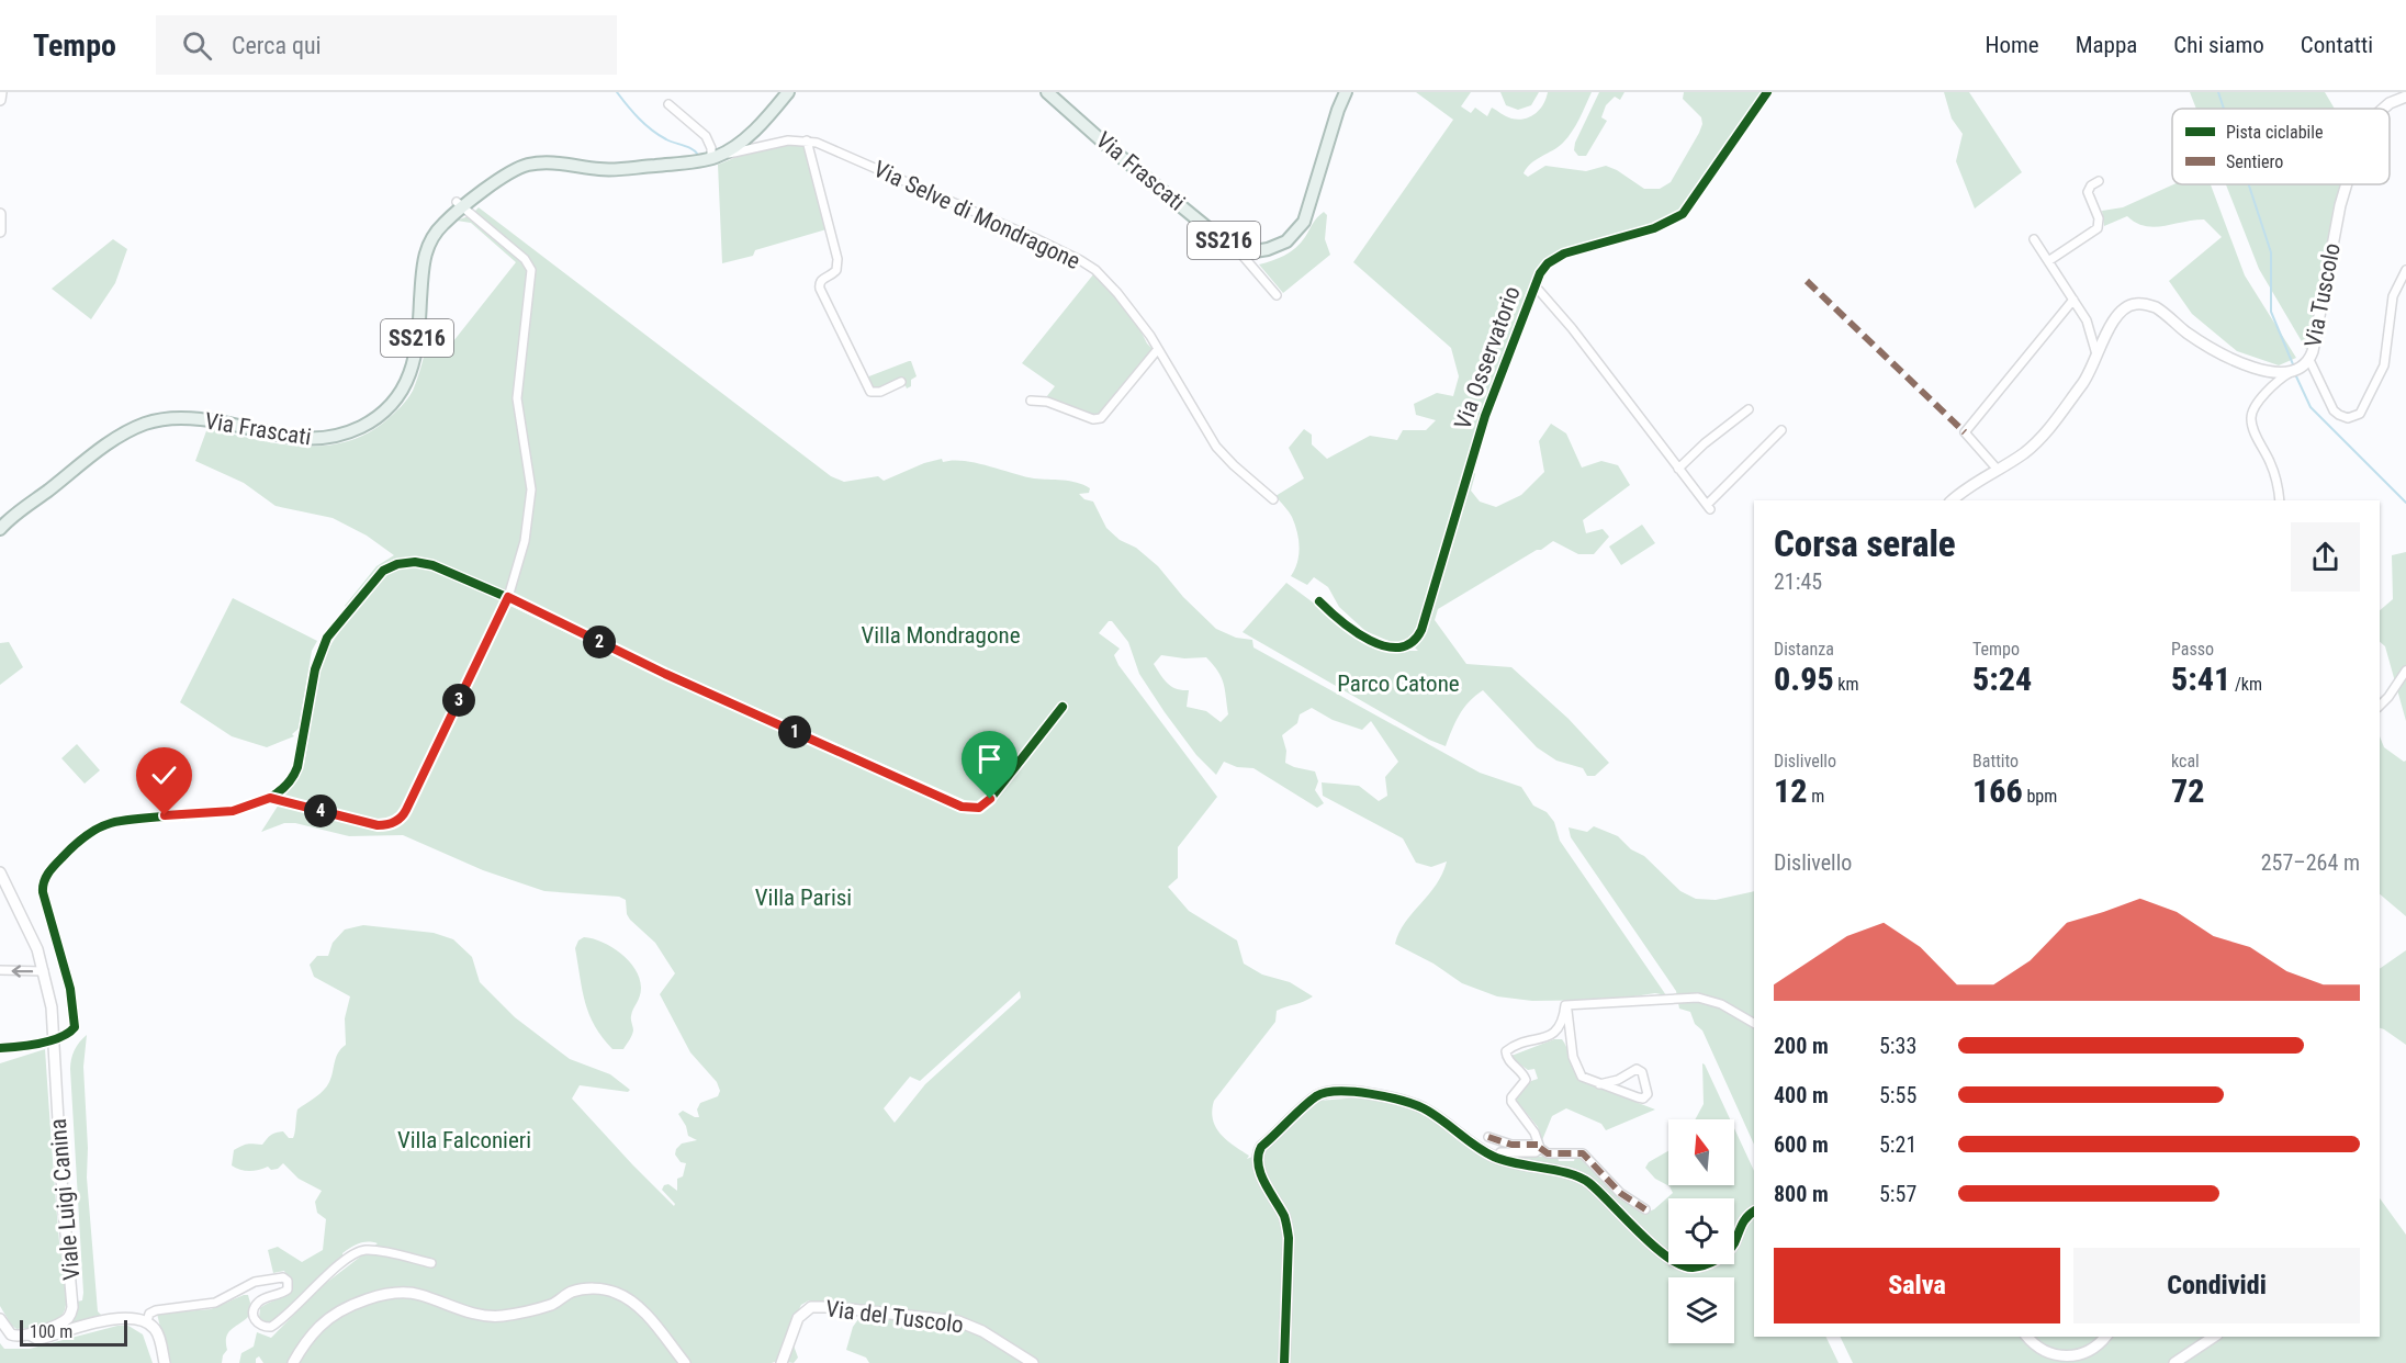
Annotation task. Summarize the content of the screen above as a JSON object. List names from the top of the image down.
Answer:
{
  "streets": {
    "main road": ["Via Frascati", "SS216"],
    "street": [
      "Via Selve di Mondragone",
      "Via Tuscolo",
      "Via Osservatorio",
      "Viale Luigi Canina",
      "Via del Tuscolo"
    ]
  },
  "crossings": [
    ["Via Frascati", "Via Selve di Mondragone"],
    ["Via Frascati", "SS216"]
  ],
  "parks": [
    "Villa Mondragone",
    "Parco Catone",
    "Villa Parisi",
    "Villa Falconieri"
  ],
  "legend": ["Pista ciclabile", "Sentiero"],
  "scale_bar": "100 m",
  "north": "top",
  "page": {
    "header": "Tempo",
    "search": "Cerca qui",
    "nav": [
      "Home",
      "Mappa",
      "Chi siamo",
      "Contatti"
    ],
    "heading": ["Corsa serale", "21:45"],
    "stats": [
      ["Distanza", "0.95 km"],
      ["Tempo", "5:24"],
      ["Passo", "5:41 /km"],
      ["Dislivello", "12 m"],
      ["Battito", "166 bpm"],
      ["kcal", "72"]
    ],
    "pins": [
      "2",
      "3",
      "1",
      "4"
    ],
    "chart": ["Dislivello", "257–264 m"],
    "list": [
      {
        "name": "200 m",
        "note": "5:33"
      },
      {
        "name": "400 m",
        "note": "5:55"
      },
      {
        "name": "600 m",
        "note": "5:21"
      },
      {
        "name": "800 m",
        "note": "5:57"
      }
    ],
    "buttons": ["Salva", "Condividi"],
    "scale": "100 m"
  }
}
